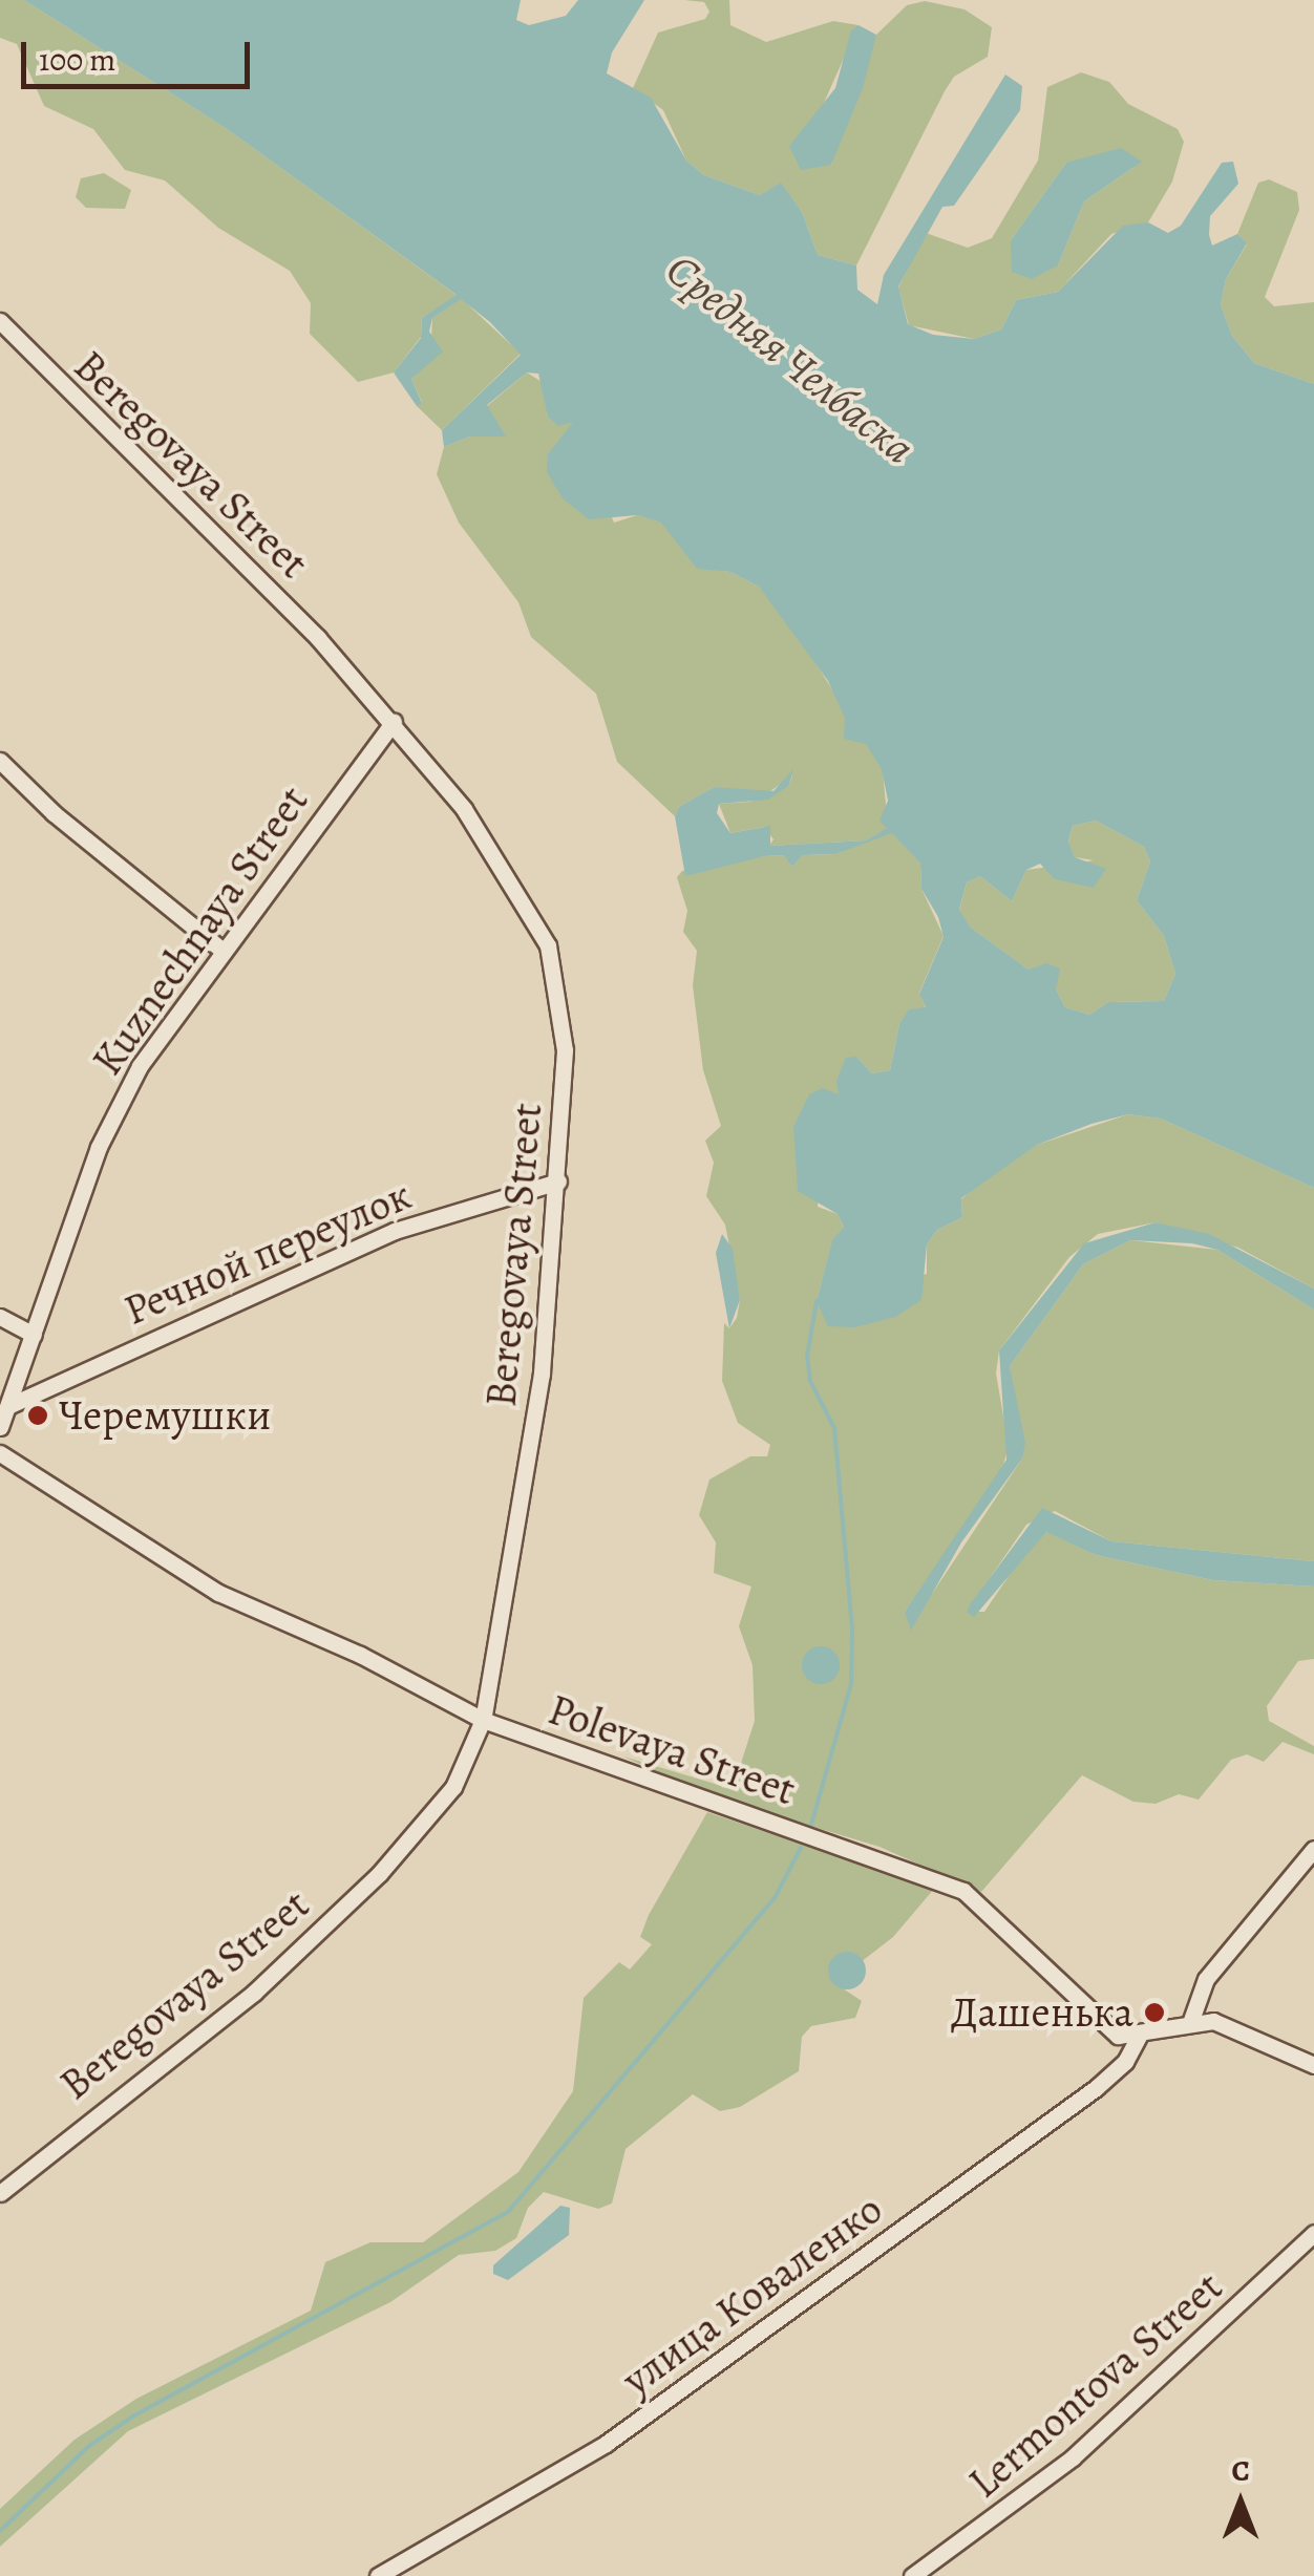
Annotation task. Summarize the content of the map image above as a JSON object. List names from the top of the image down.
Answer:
{
  "streets": {
    "street": [
      "Beregovaya Street",
      "Kuznechnaya Street",
      "Речной переулок",
      "Polevaya Street",
      "улица Коваленко",
      "Lermontova Street"
    ]
  },
  "crossings": [
    ["Beregovaya Street", "Kuznechnaya Street"],
    ["Beregovaya Street", "Речной переулок"],
    ["Beregovaya Street", "Polevaya Street"],
    ["Kuznechnaya Street", "Речной переулок"],
    ["Polevaya Street", "улица Коваленко"]
  ],
  "water": ["Средняя Челбаска"],
  "places": ["Черемушки", "Дашенька"],
  "scale_bar": "100 m",
  "north": "top"
}
